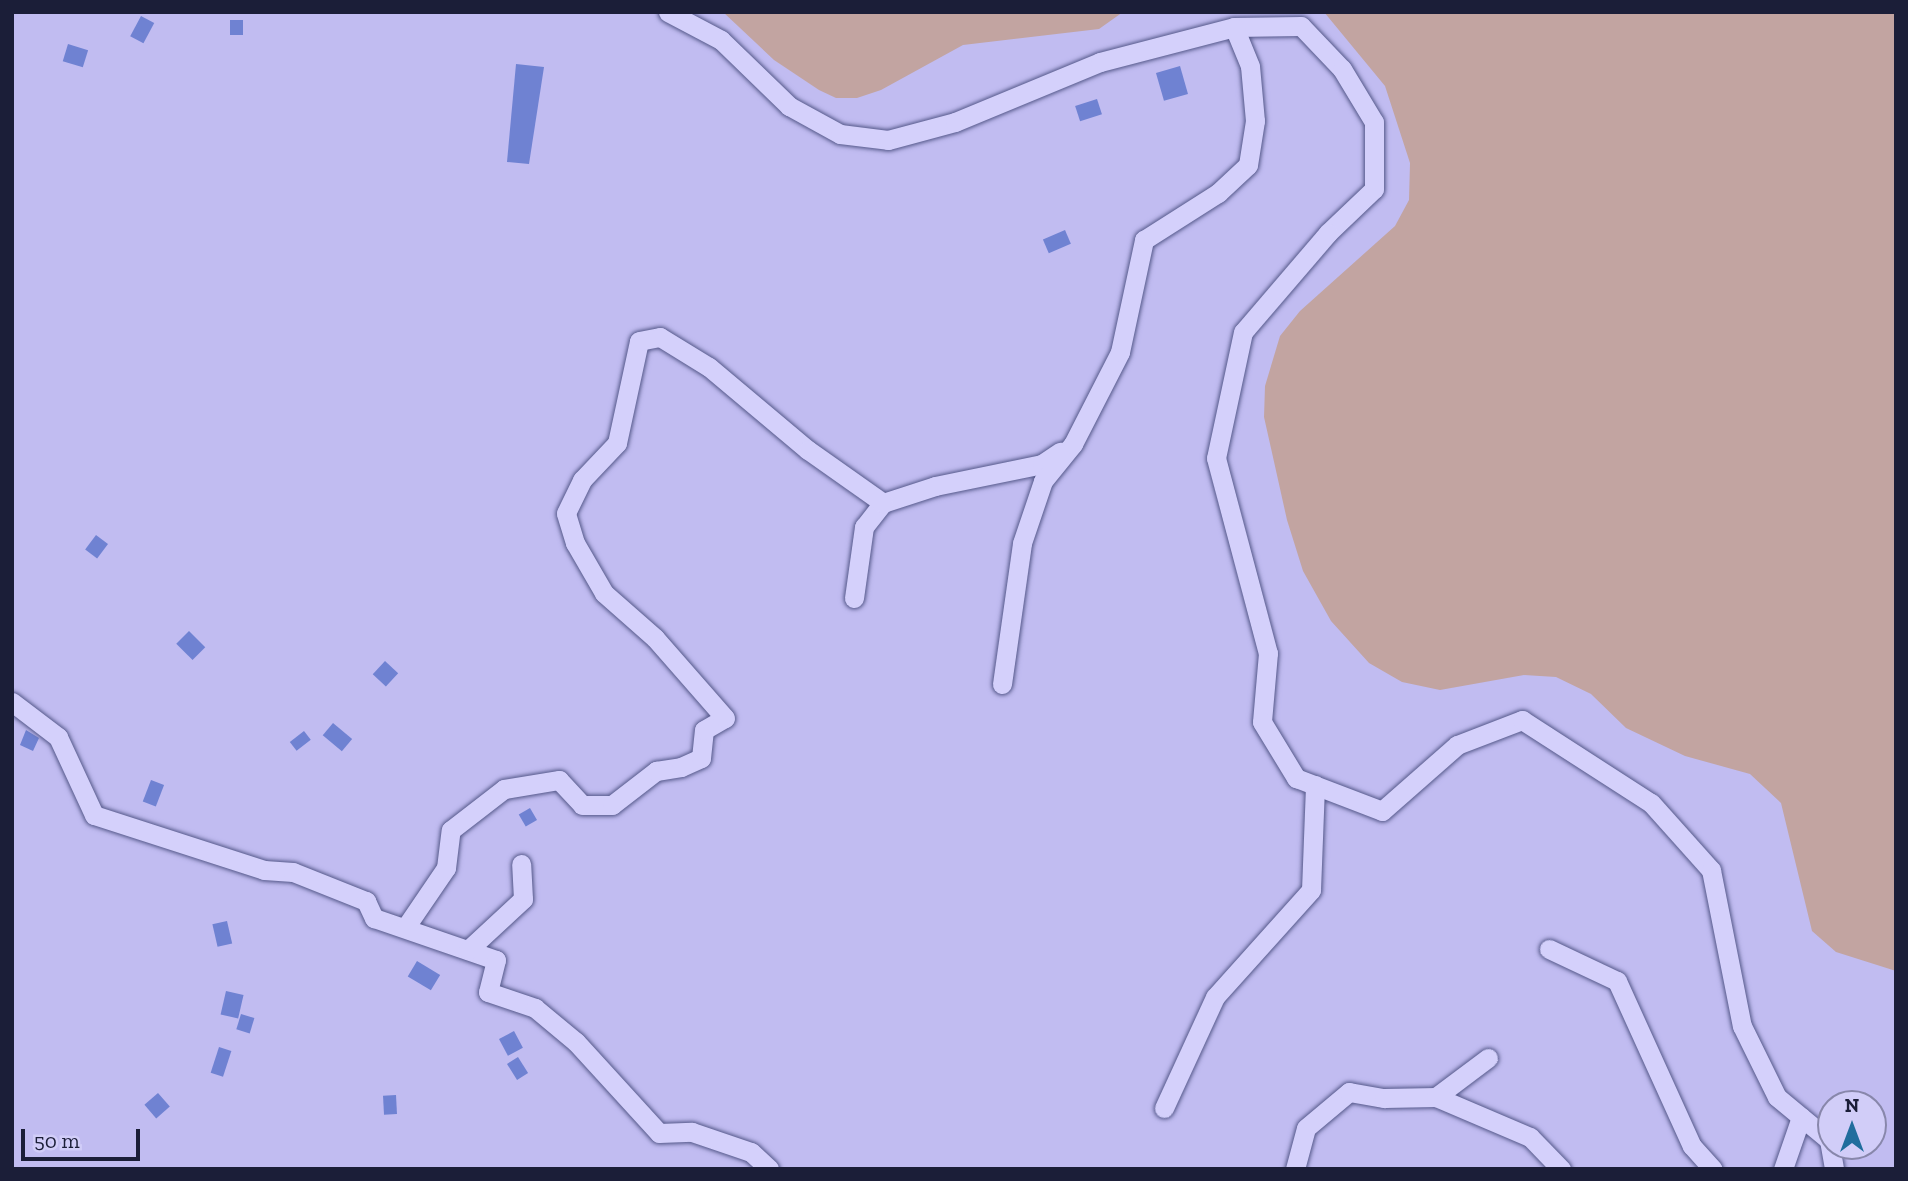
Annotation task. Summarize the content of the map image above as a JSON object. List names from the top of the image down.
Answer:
{
  "scale_bar": "50 m",
  "north": "top"
}
